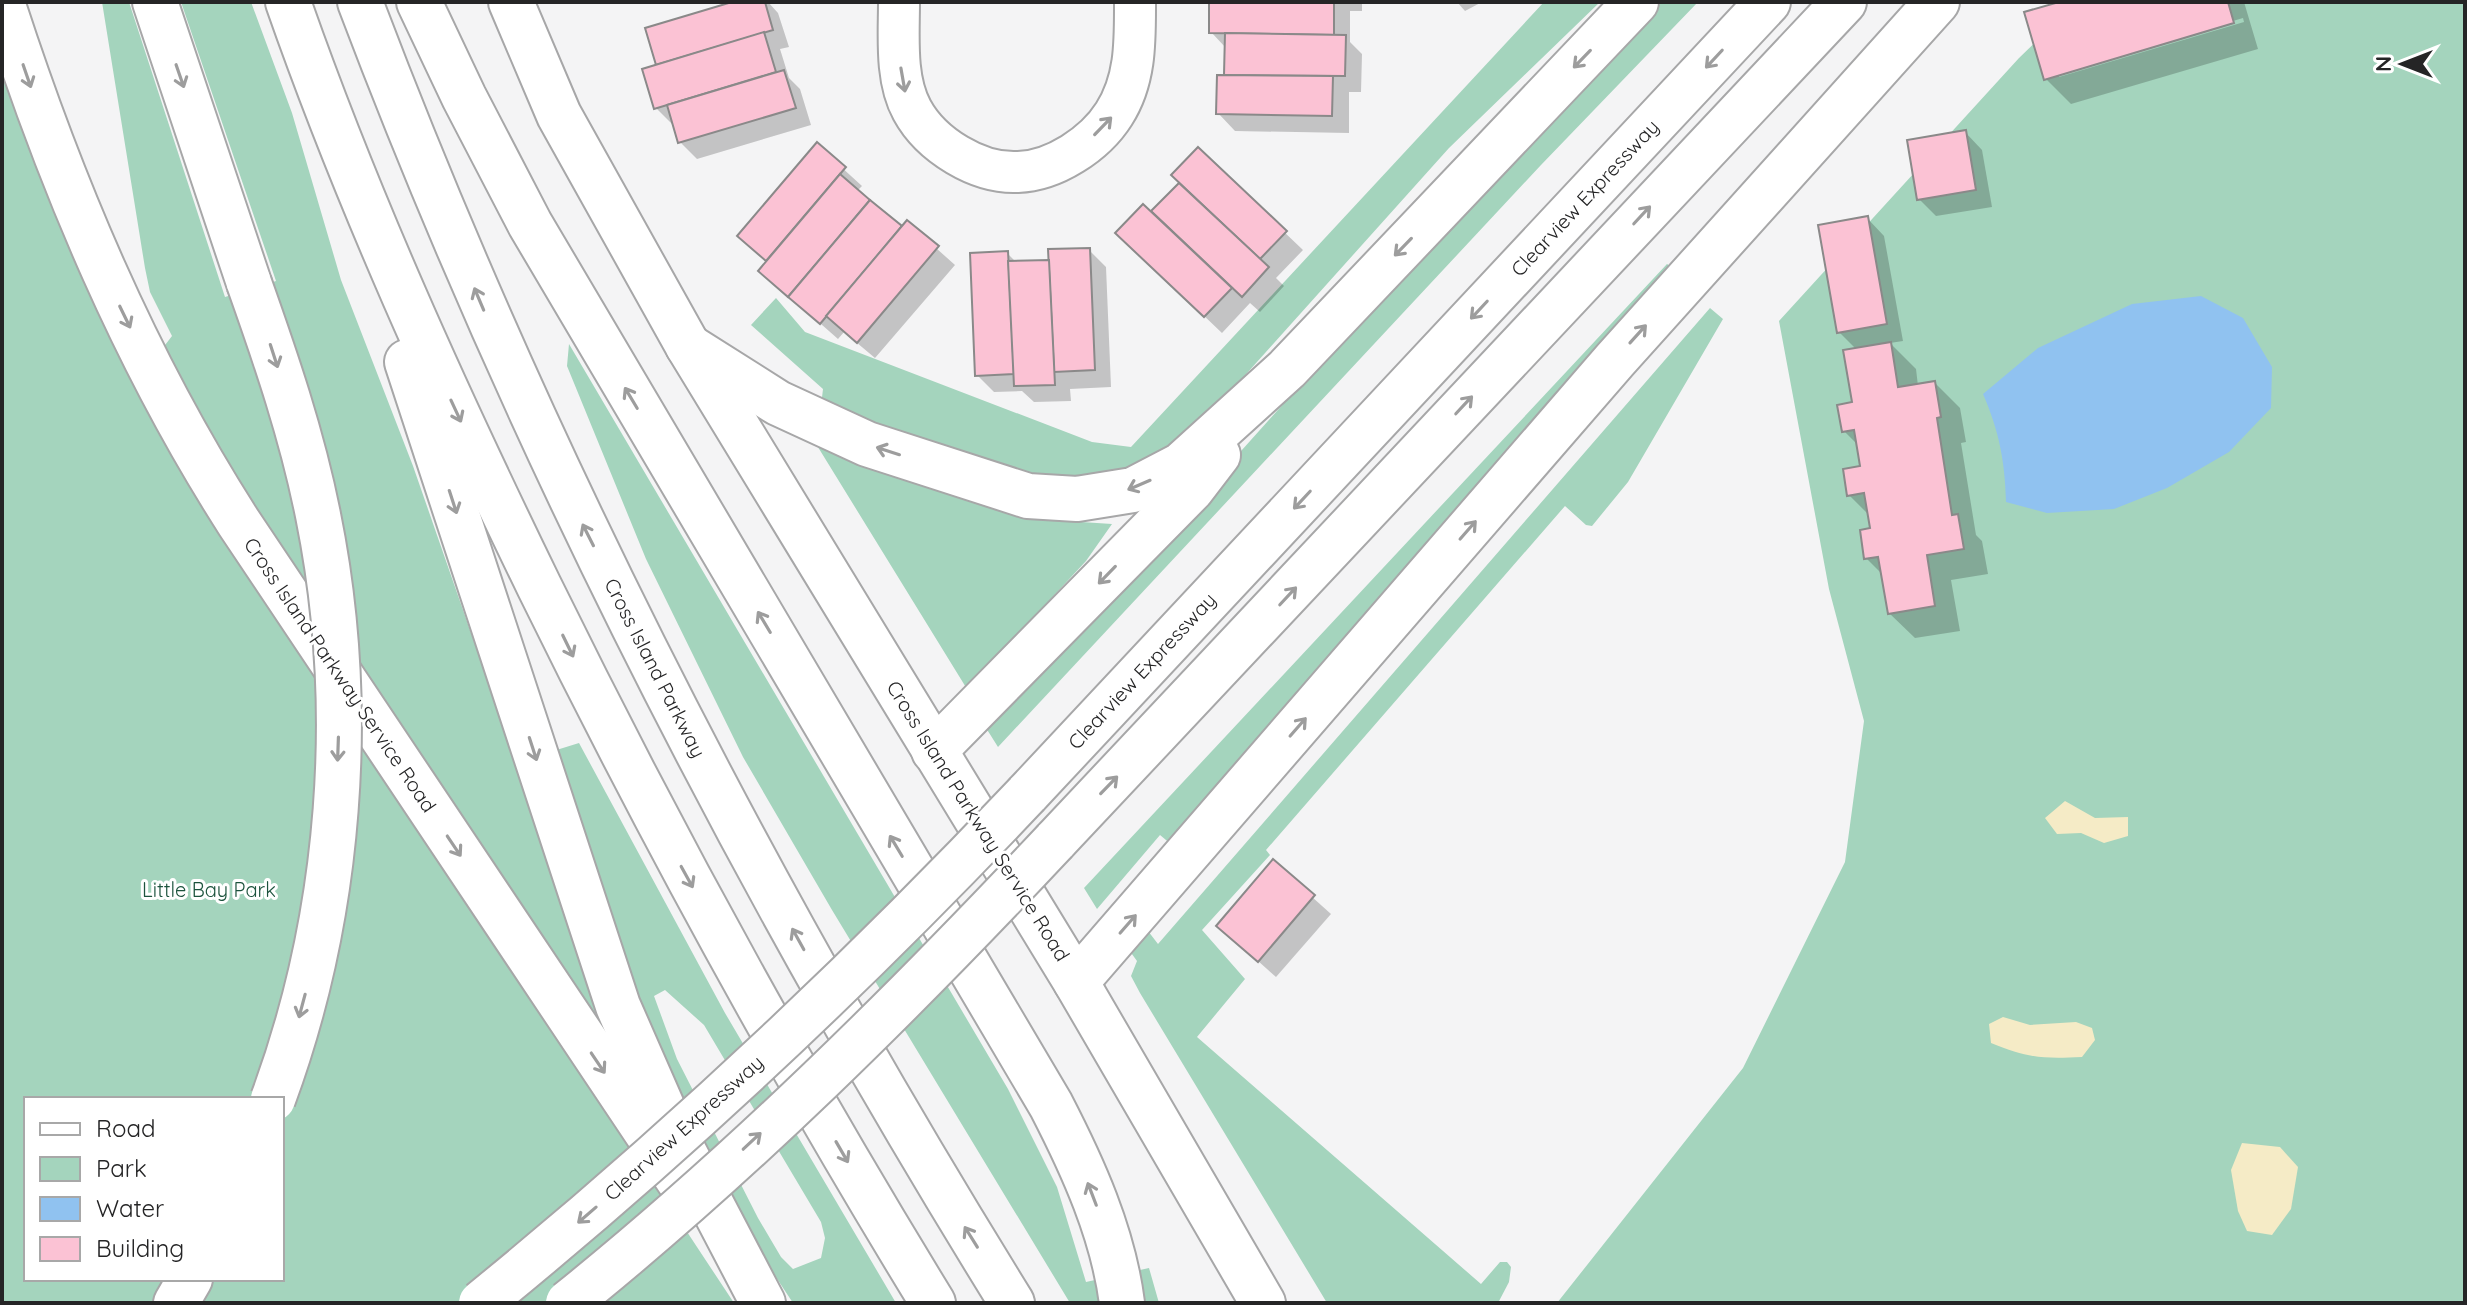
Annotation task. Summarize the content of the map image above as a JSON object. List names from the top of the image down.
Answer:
{
  "streets": {
    "main road": ["Clearview Expressway", "Cross Island Parkway", "Cross Island Parkway Service Road"]
  },
  "parks": ["Little Bay Park"],
  "legend": [
    "Road",
    "Park",
    "Water",
    "Building"
  ],
  "north": "left"
}
